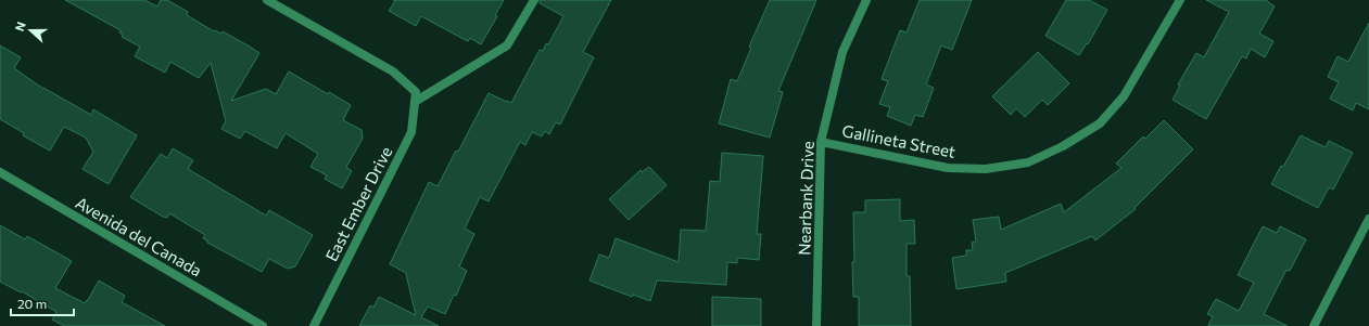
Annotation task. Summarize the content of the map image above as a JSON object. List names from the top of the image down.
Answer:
{
  "streets": {
    "street": [
      "Gallineta Street",
      "Nearbank Drive",
      "East Ember Drive",
      "Avenida del Canada"
    ]
  },
  "crossings": [
    ["Gallineta Street", "Nearbank Drive"]
  ],
  "scale_bar": "20 m",
  "north": "left"
}
